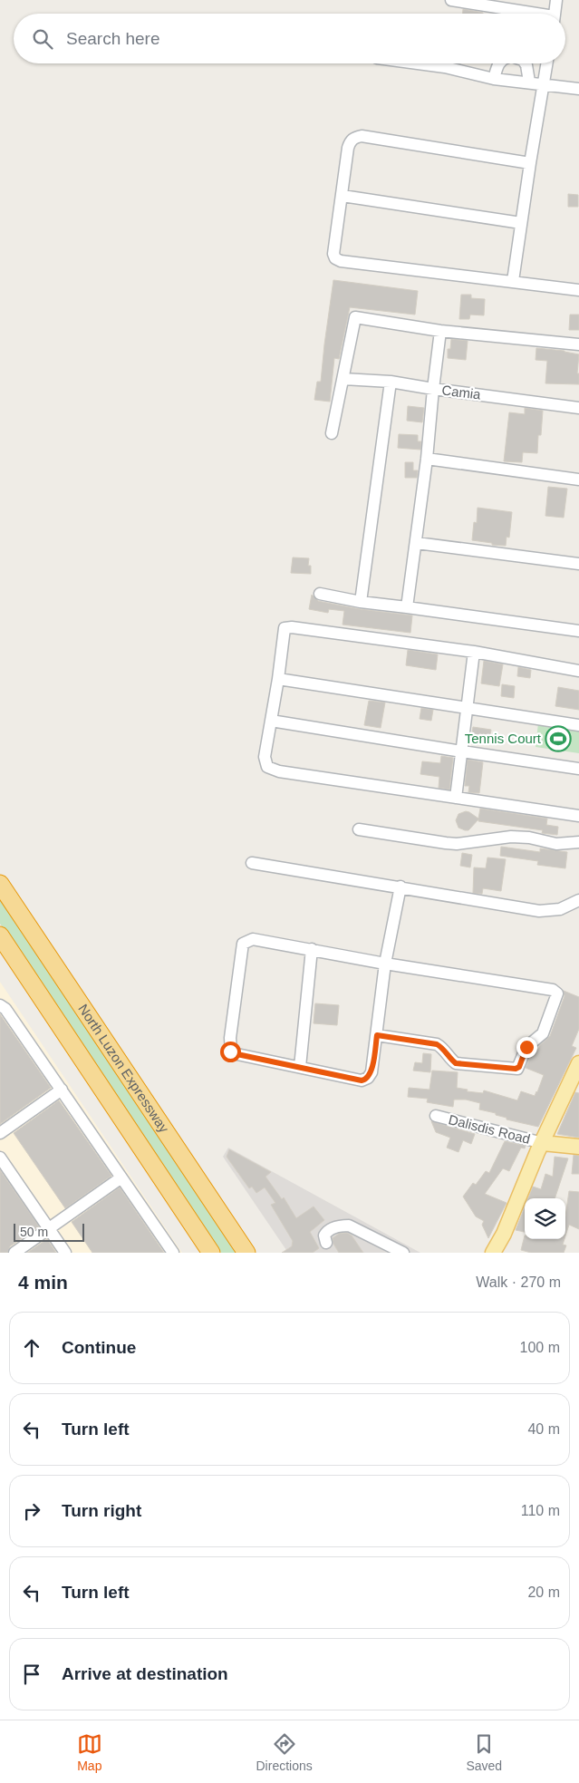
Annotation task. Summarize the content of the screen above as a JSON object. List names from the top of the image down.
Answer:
{
  "streets": {
    "highway": ["North Luzon Expressway"],
    "street": ["Camia", "Dalisdis Road"]
  },
  "places": {
    "sports": ["Tennis Court"]
  },
  "scale_bar": "50 m",
  "page": {
    "search": "Search here",
    "scale": "50 m",
    "heading": ["4 min", "Walk · 270 m"],
    "list": [
      ["Continue", "100 m"],
      ["Turn left", "40 m"],
      ["Turn right", "110 m"],
      ["Turn left", "20 m"],
      "Arrive at destination"
    ],
    "nav": ["Map", "Directions", "Saved"]
  }
}
